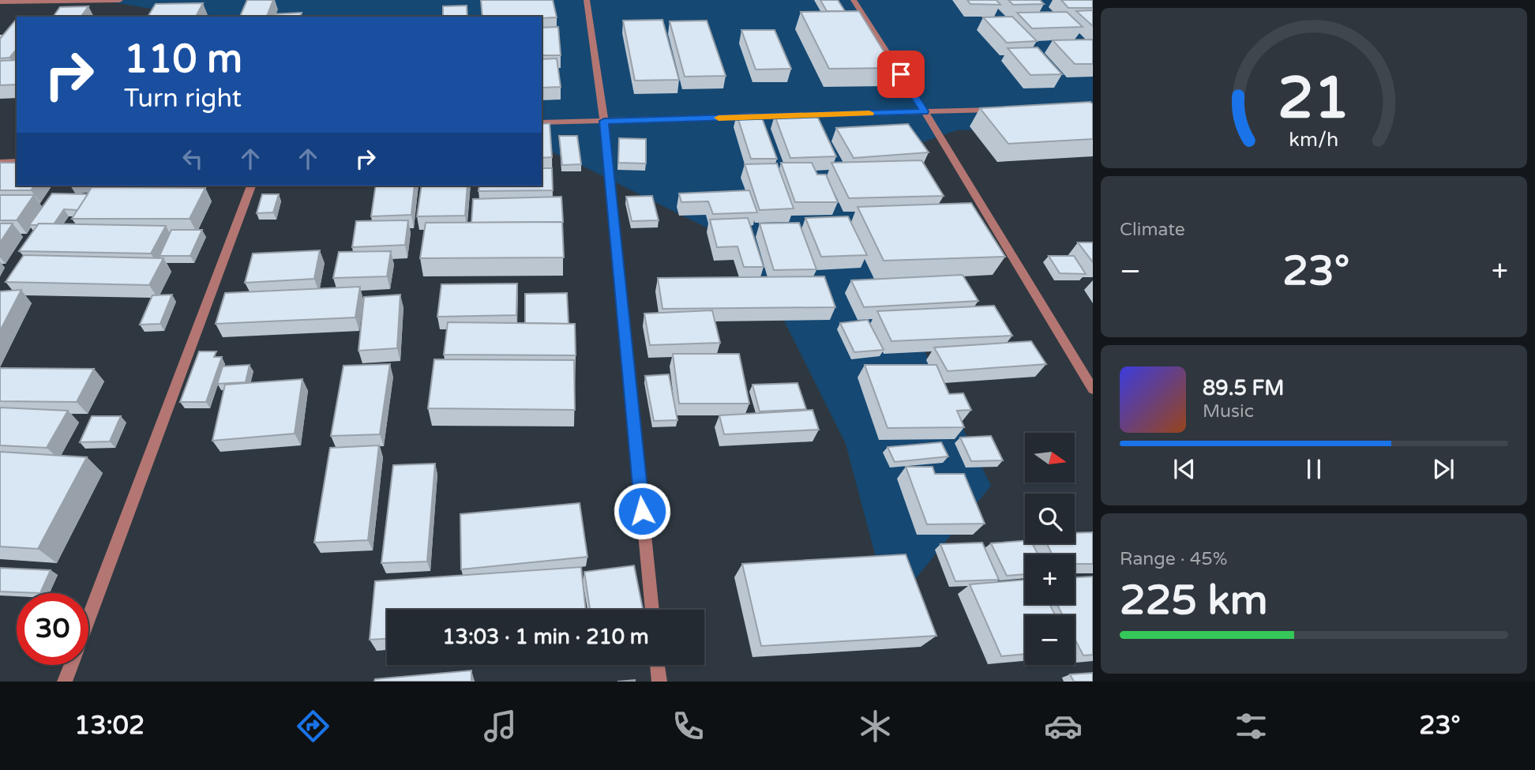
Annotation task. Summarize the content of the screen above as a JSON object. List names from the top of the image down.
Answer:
{
  "north": "right",
  "page": {
    "turn": ["110 m", "Turn right"],
    "tile": [
      "Climate",
      ["Range · 45%", "225 km"]
    ],
    "heat": ["−", "23°", "+"],
    "song": ["89.5 FM", "Music"],
    "map_buttons": ["+", "−"],
    "limit": "30",
    "trip": "13:03 · 1 min · 210 m",
    "tabs": ["13:02", "23°"],
    "gauge": ["21", "km/h"]
  }
}
